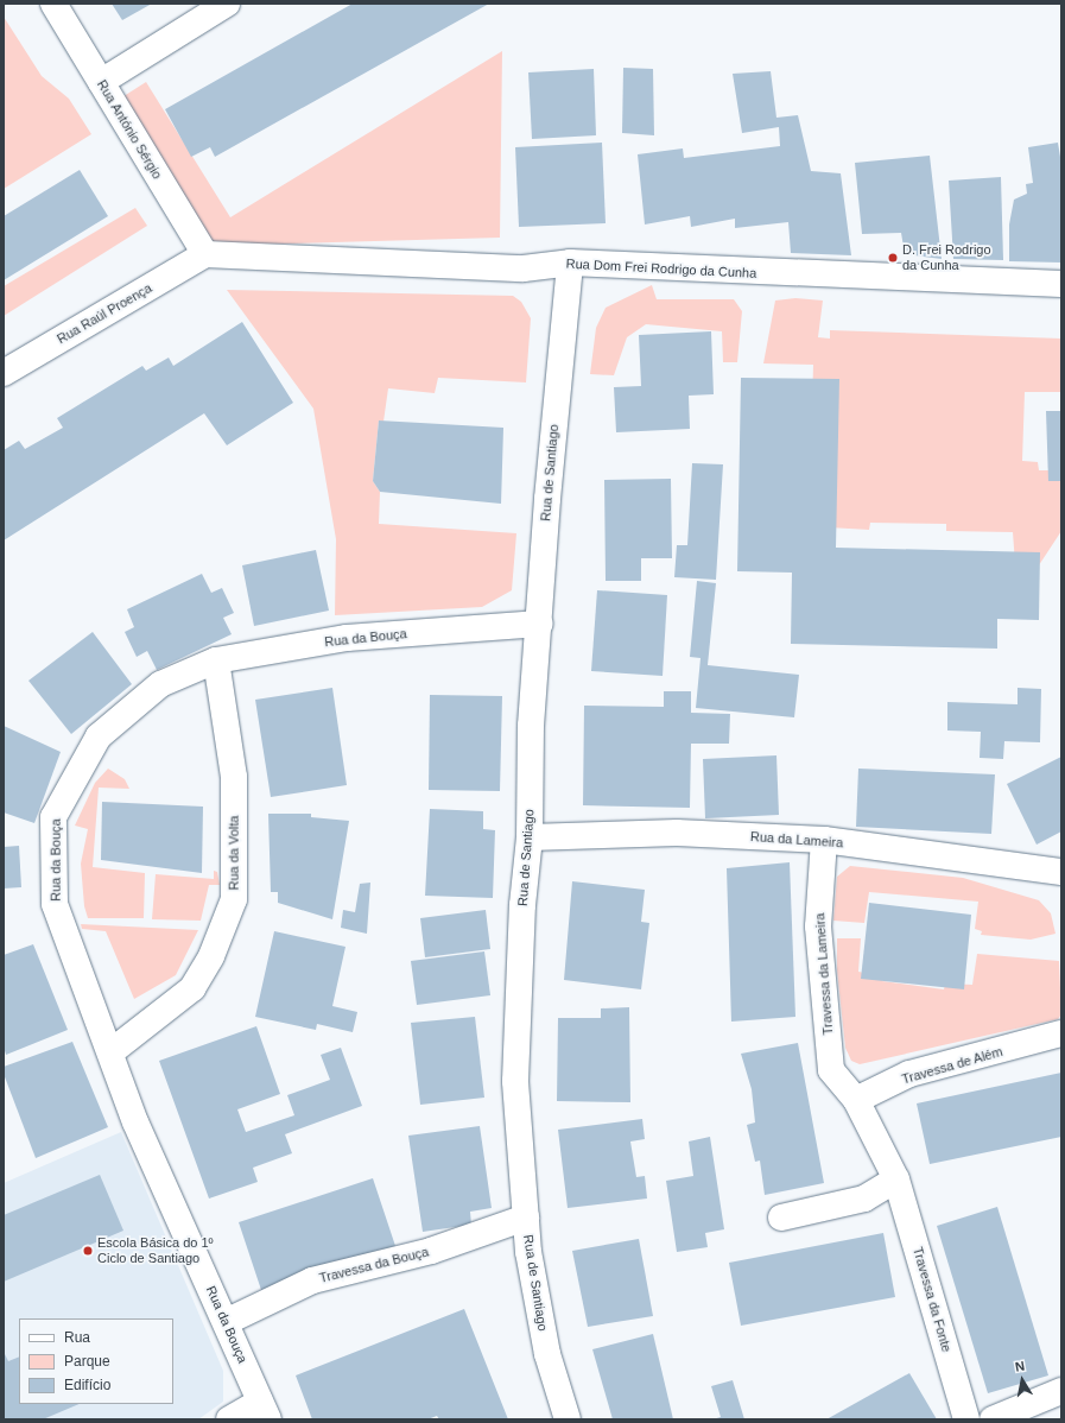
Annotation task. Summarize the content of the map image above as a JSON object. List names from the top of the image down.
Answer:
{
  "streets": {
    "street": [
      "Rua António Sérgio",
      "Rua Dom Frei Rodrigo da Cunha",
      "Rua Raúl Proença",
      "Rua de Santiago",
      "Rua da Bouça",
      "Rua da Lameira",
      "Rua da Volta",
      "Travessa da Lameira",
      "Travessa de Além",
      "Travessa da Bouça",
      "Travessa da Fonte"
    ]
  },
  "crossings": [
    ["Rua António Sérgio", "Rua Dom Frei Rodrigo da Cunha"],
    ["Rua António Sérgio", "Rua Raúl Proença"],
    ["Rua Dom Frei Rodrigo da Cunha", "Rua Raúl Proença"],
    ["Rua Dom Frei Rodrigo da Cunha", "Rua de Santiago"],
    ["Rua de Santiago", "Rua da Bouça"],
    ["Rua de Santiago", "Rua da Lameira"],
    ["Rua de Santiago", "Travessa da Bouça"],
    ["Rua da Bouça", "Rua da Volta"],
    ["Rua da Bouça", "Travessa da Bouça"],
    ["Rua da Lameira", "Travessa da Lameira"],
    ["Travessa da Lameira", "Travessa de Além"]
  ],
  "places": ["D. Frei Rodrigo da Cunha", "Escola Básica do 1º Ciclo de Santiago"],
  "legend": ["Rua", "Parque", "Edifício"],
  "north": "top"
}
